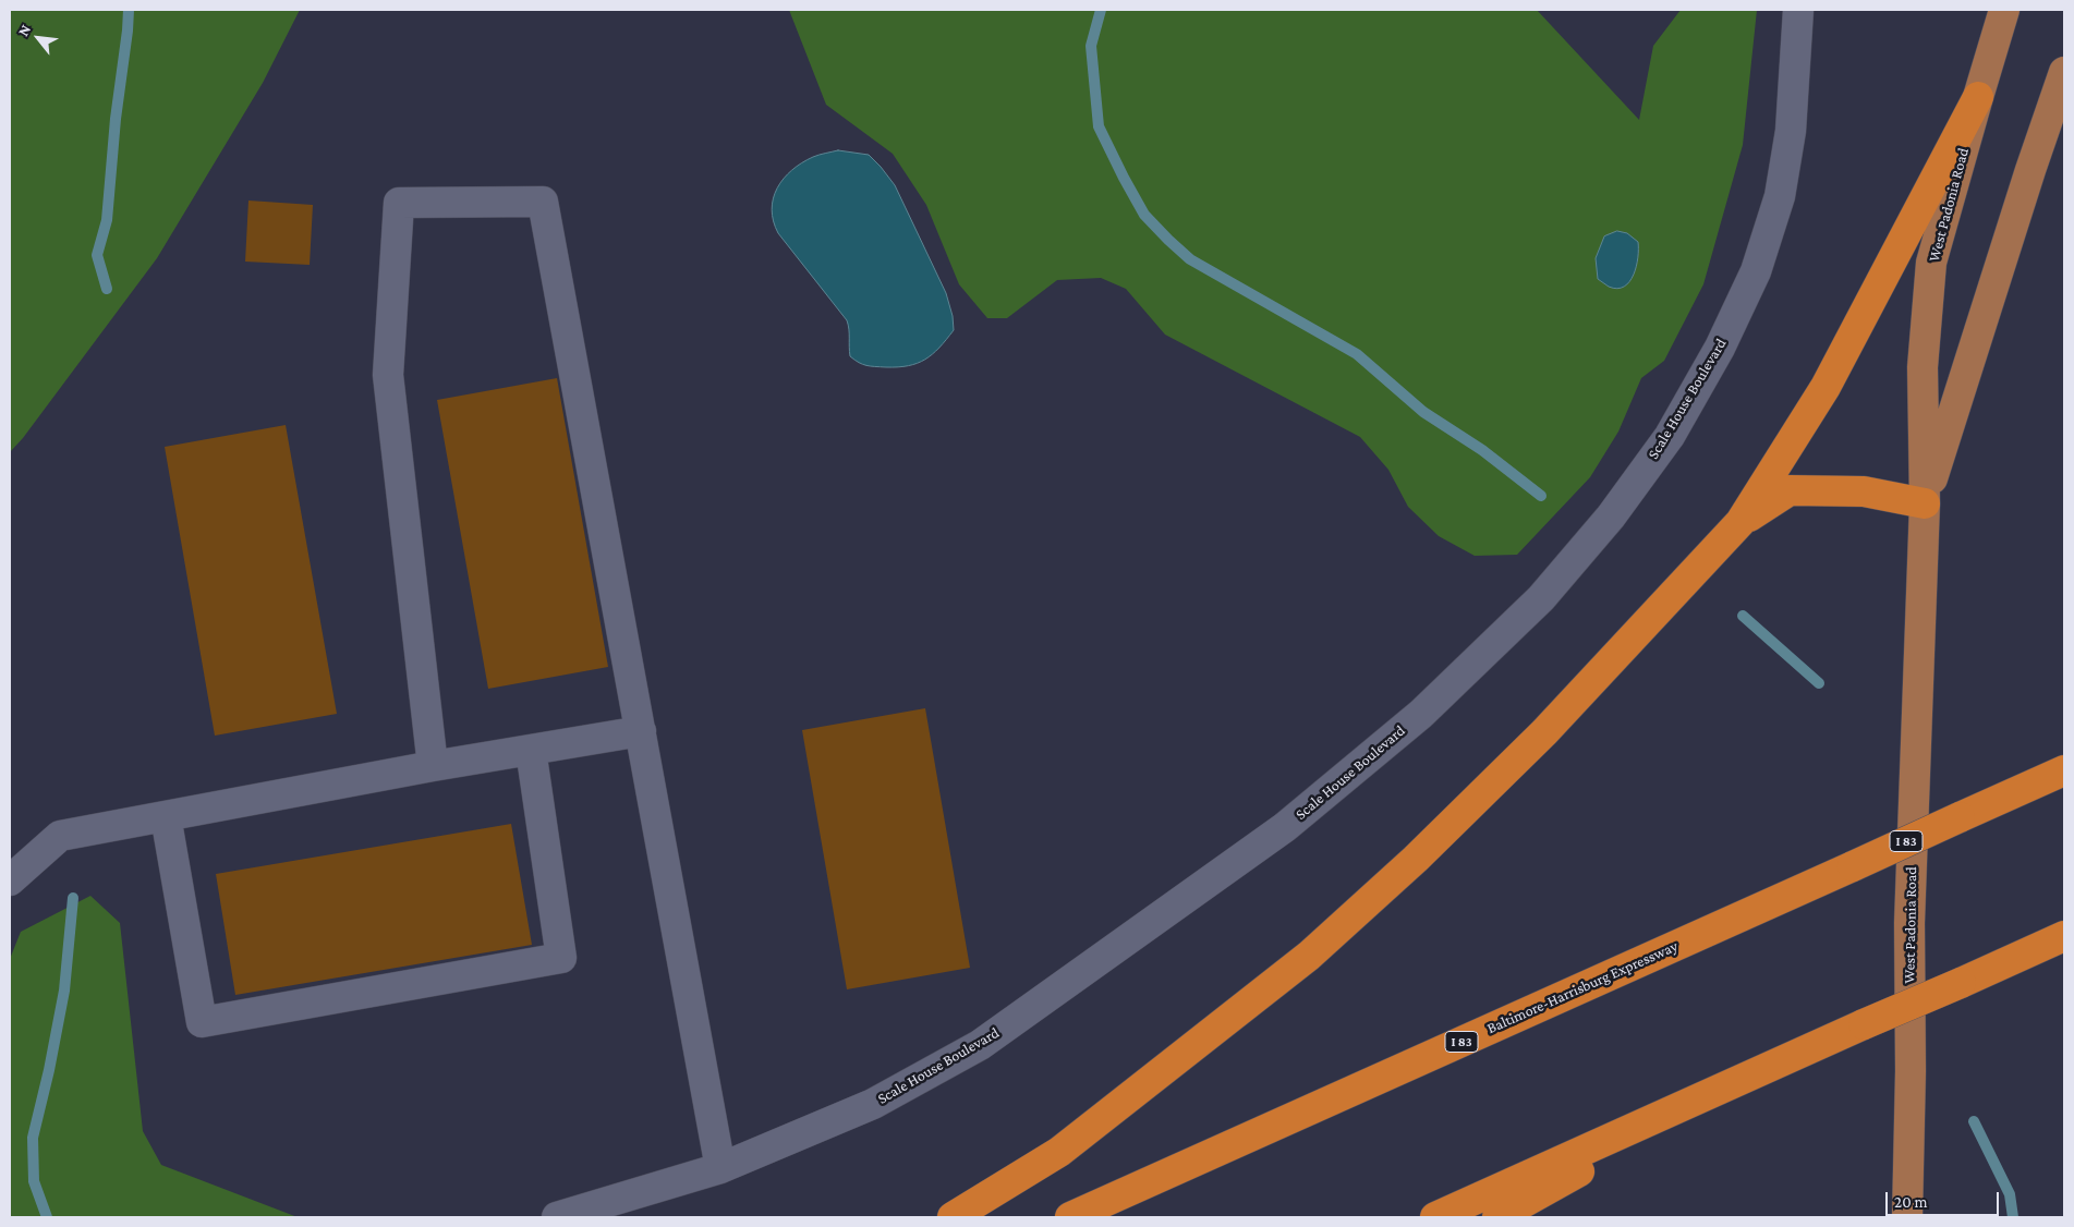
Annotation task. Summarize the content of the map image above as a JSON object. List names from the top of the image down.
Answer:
{
  "streets": {
    "highway": ["I 83", "Baltimore-Harrisburg Expressway"],
    "main road": ["West Padonia Road"],
    "lane": ["Scale House Boulevard"]
  },
  "scale_bar": "20 m",
  "north": "top left"
}
